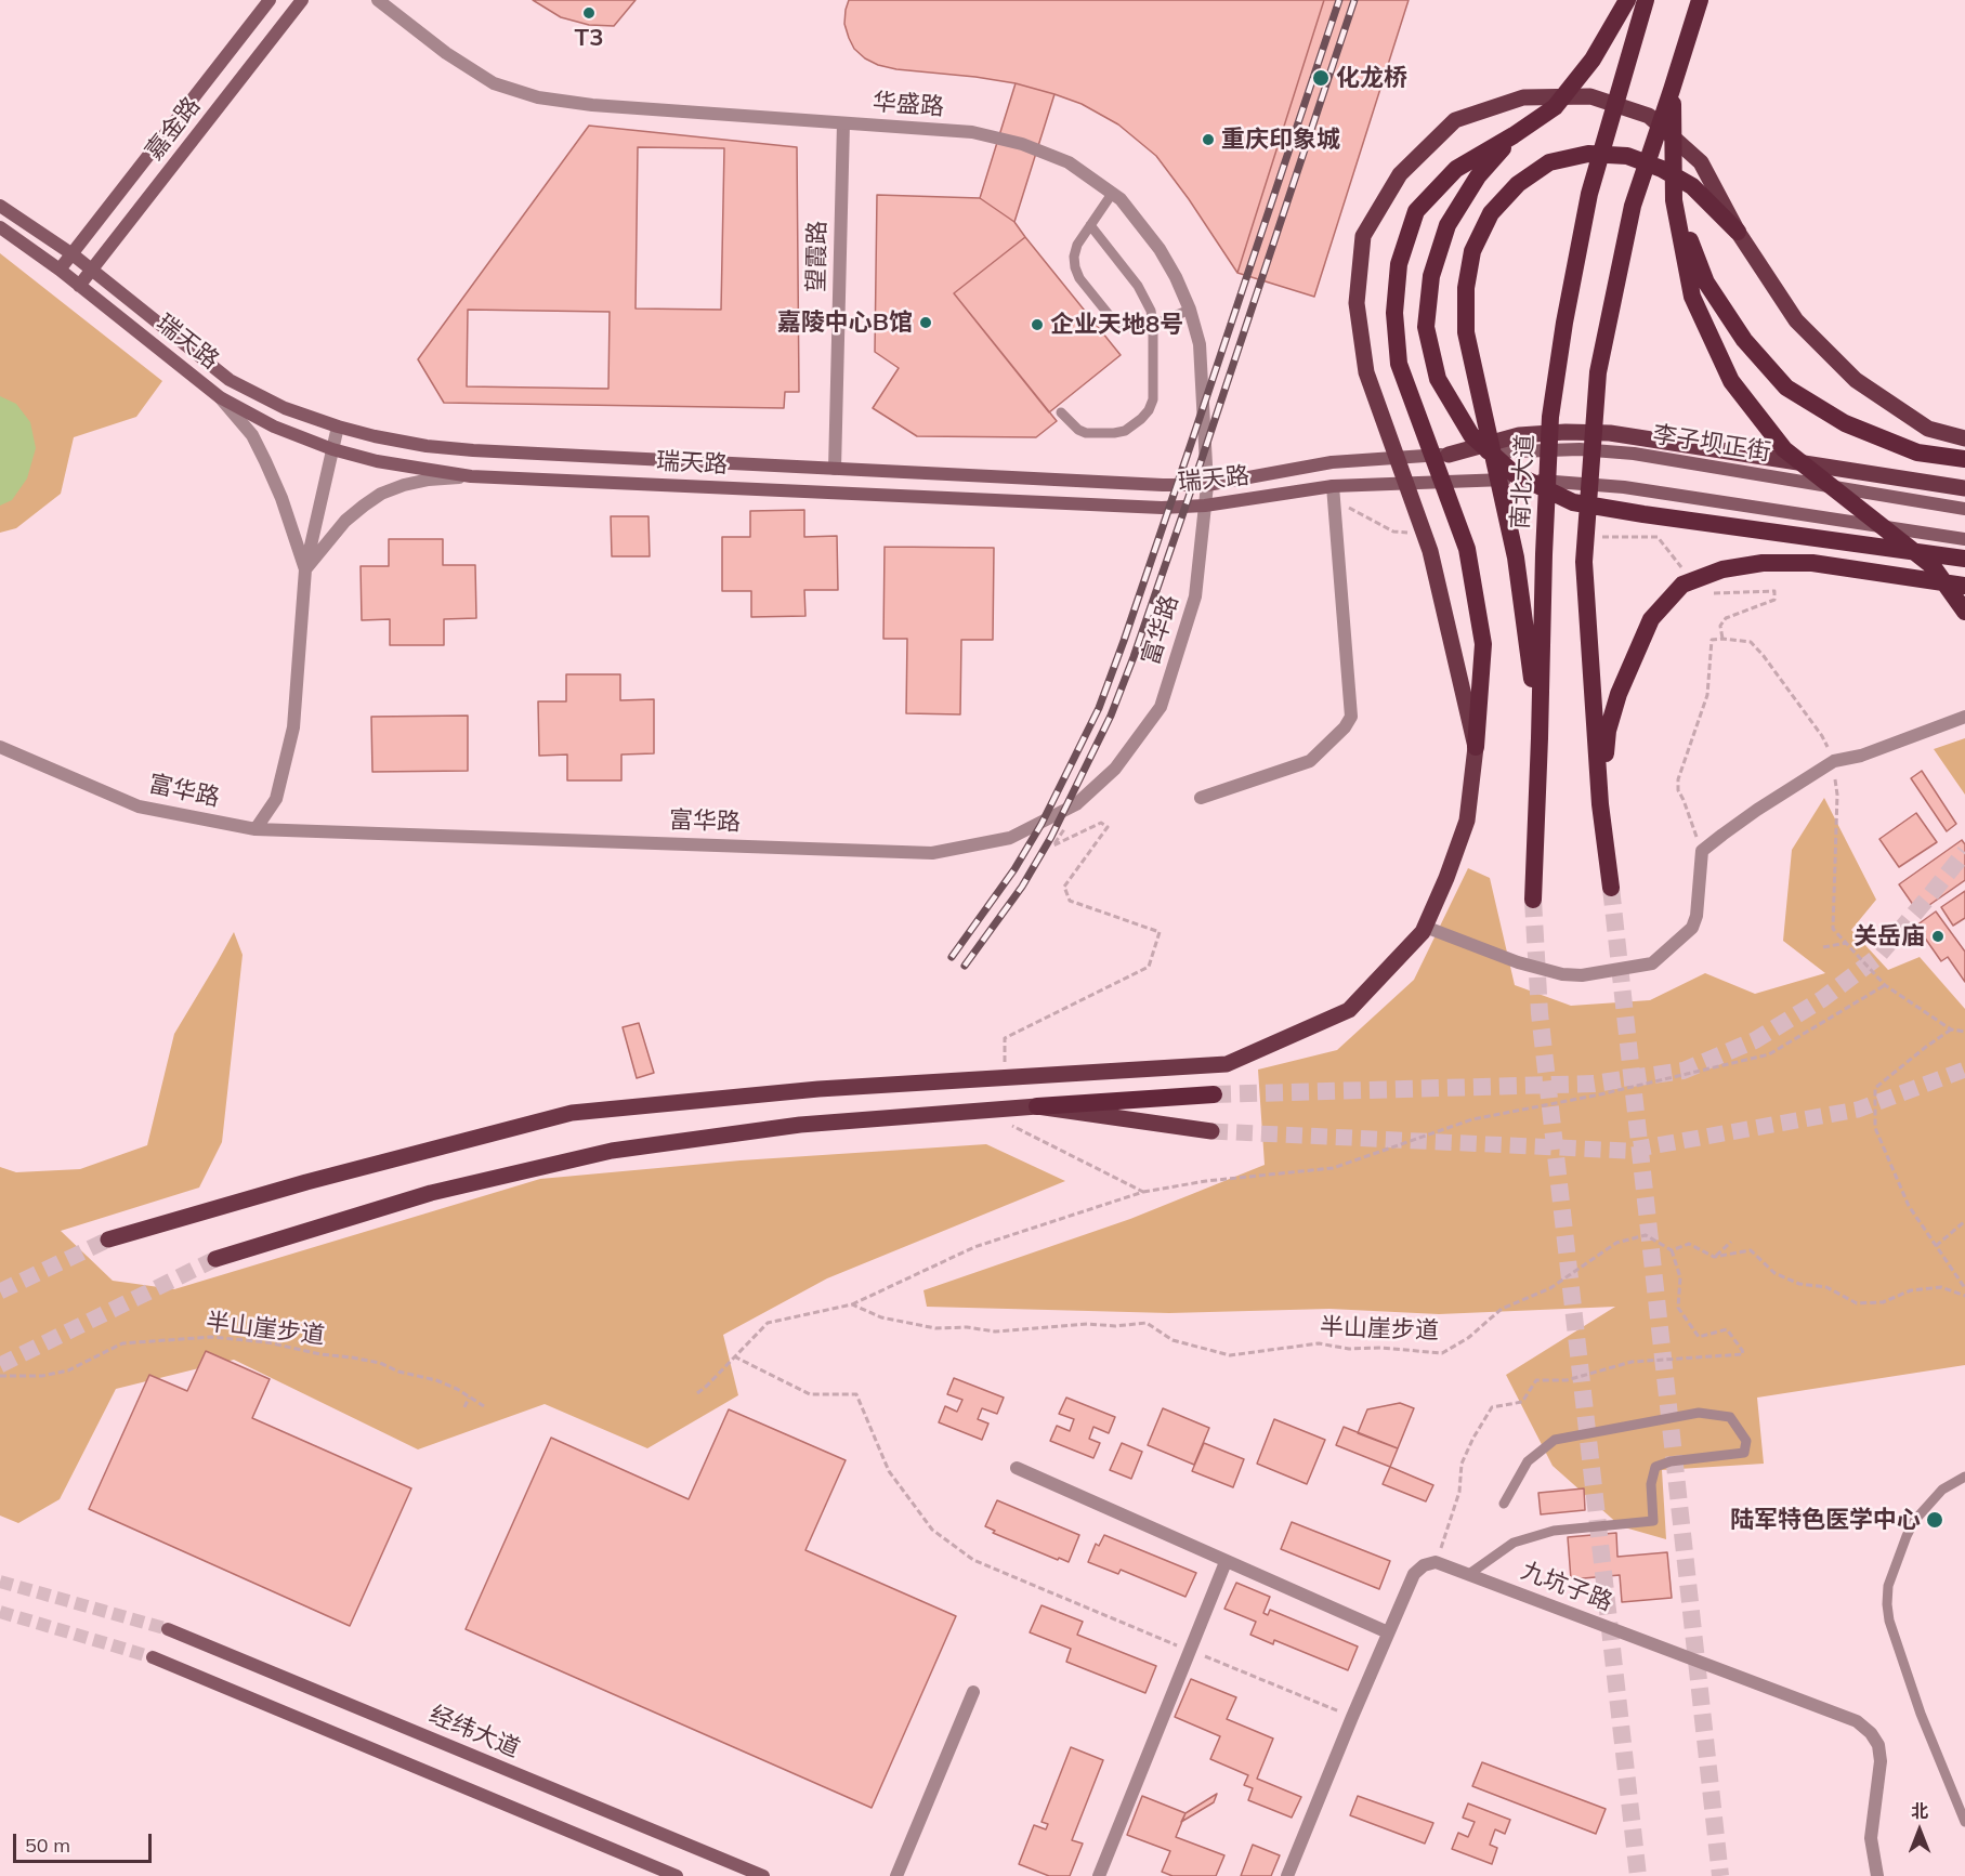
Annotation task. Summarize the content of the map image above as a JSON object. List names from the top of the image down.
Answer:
{
  "streets": {
    "highway": ["南北大道"],
    "main road": [
      "嘉金路",
      "瑞天路",
      "李子坝正街",
      "经纬大道"
    ],
    "street": [
      "华盛路",
      "望霞路",
      "富华路",
      "九坑子路"
    ],
    "path": ["半山崖步道"]
  },
  "crossings": [
    ["华盛路", "望霞路"],
    ["华盛路", "瑞天路"],
    ["华盛路", "富华路"],
    ["嘉金路", "瑞天路"],
    ["望霞路", "瑞天路"],
    ["瑞天路", "李子坝正街"],
    ["瑞天路", "富华路"]
  ],
  "places": [
    "T3",
    "化龙桥",
    "重庆印象城",
    "嘉陵中心B馆",
    "企业天地8号",
    "关岳庙",
    "陆军特色医学中心"
  ],
  "scale_bar": "50 m",
  "north": "top"
}
